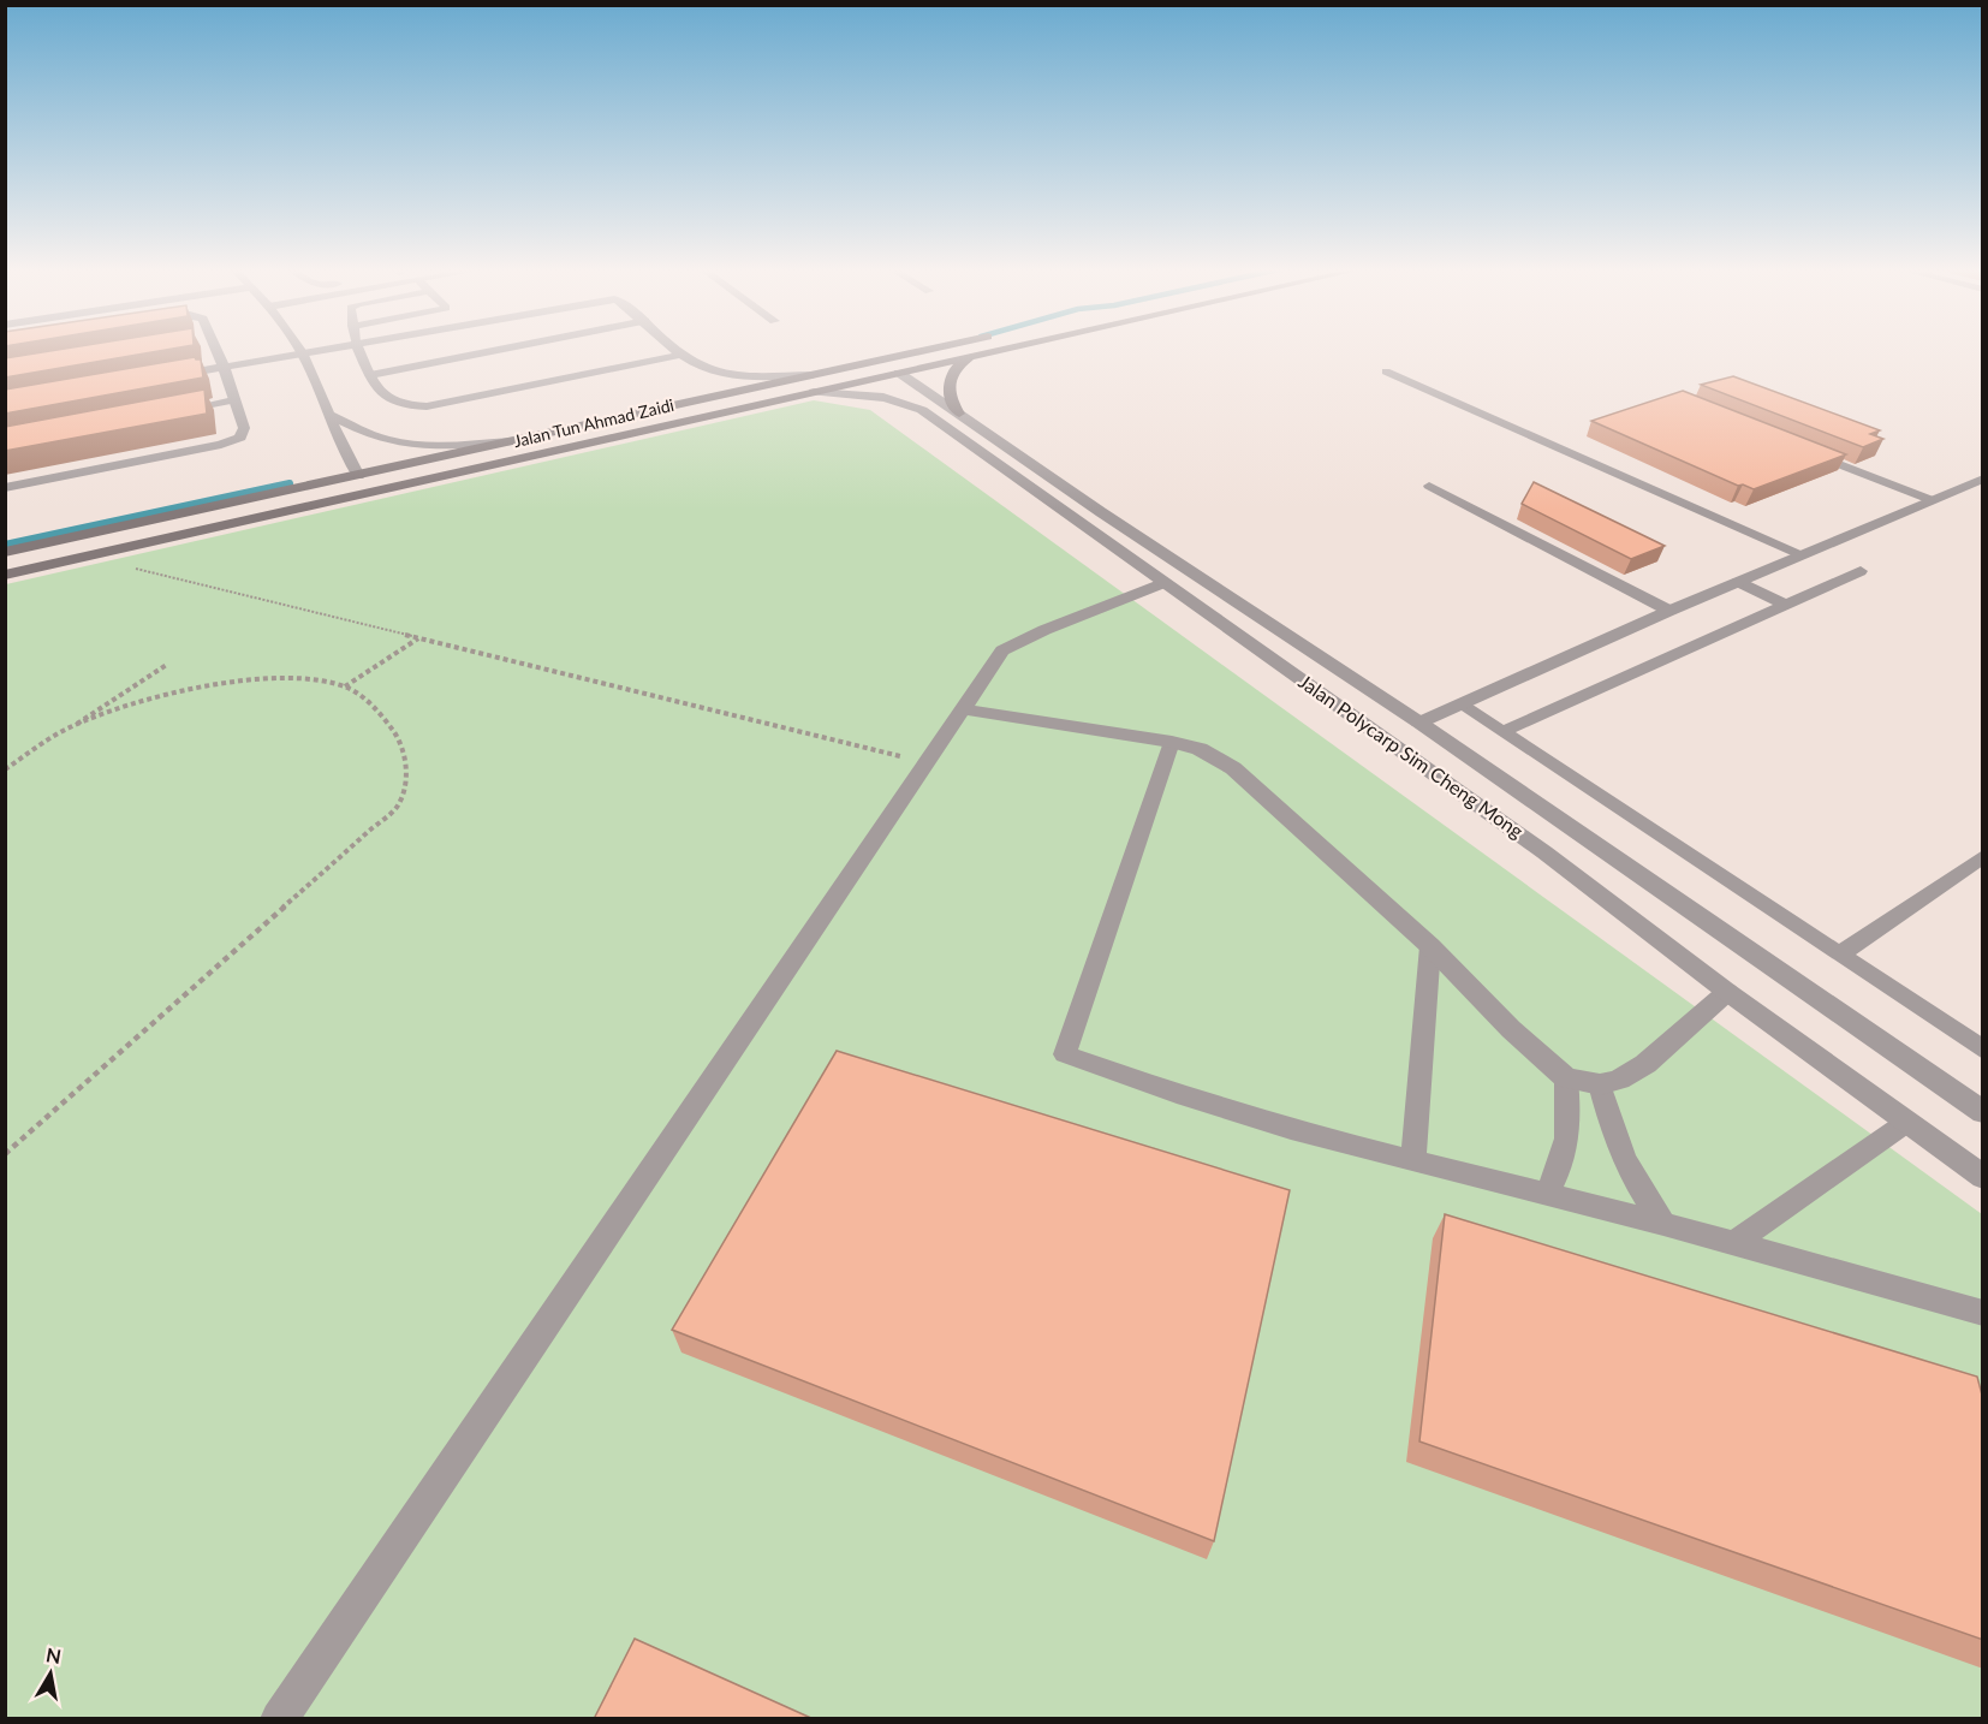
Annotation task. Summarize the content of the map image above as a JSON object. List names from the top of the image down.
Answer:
{
  "streets": {
    "main road": ["Jalan Tun Ahmad Zaidi"],
    "street": ["Jalan Polycarp Sim Cheng Mong"]
  },
  "crossings": [
    ["Jalan Tun Ahmad Zaidi", "Jalan Polycarp Sim Cheng Mong"]
  ],
  "north": "top"
}
